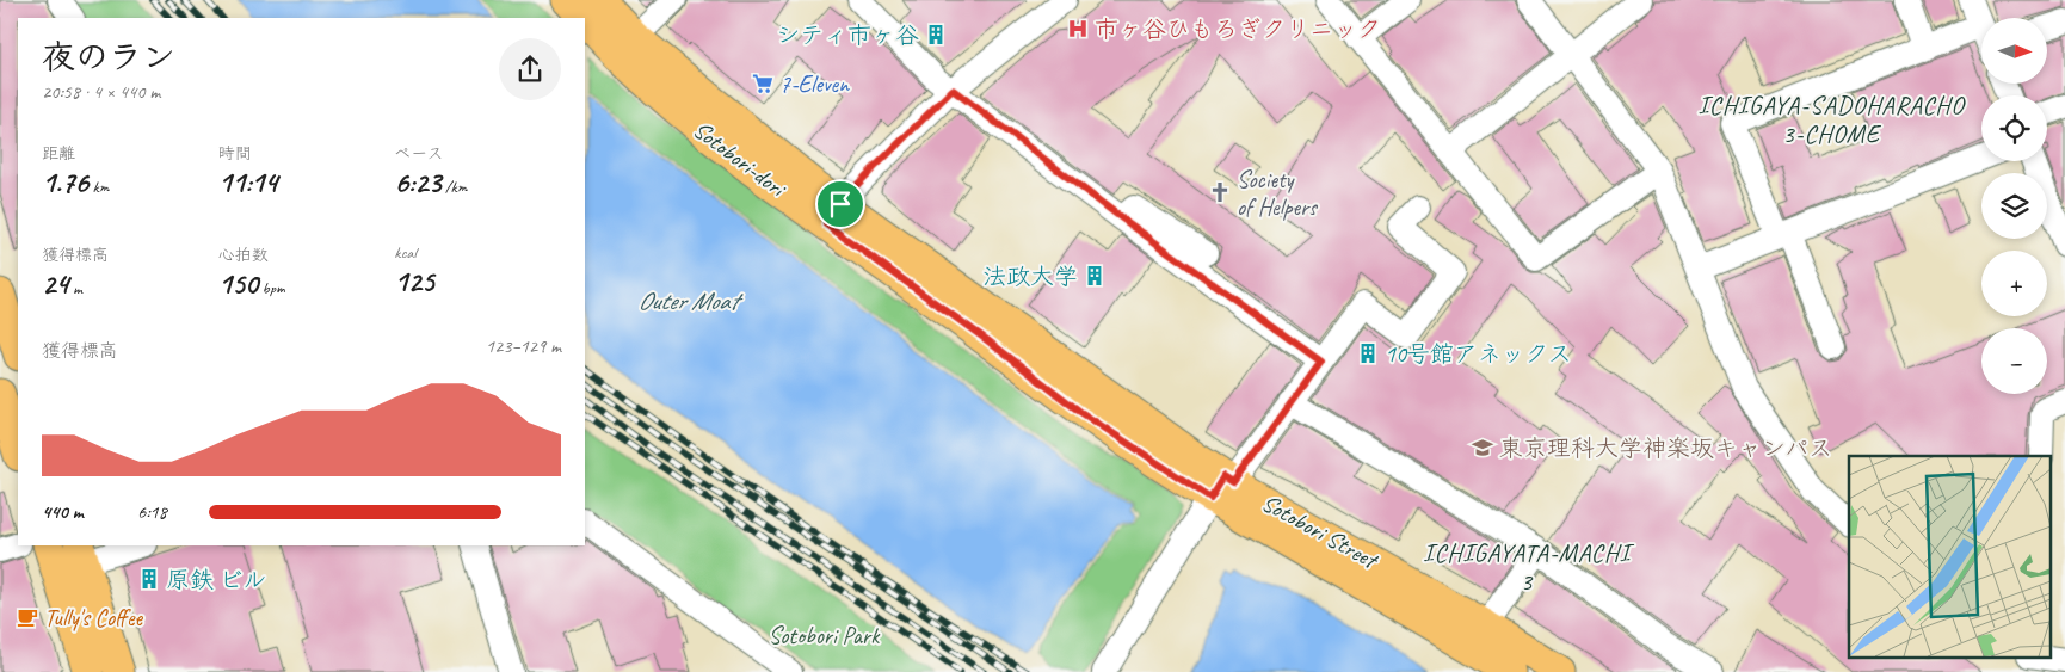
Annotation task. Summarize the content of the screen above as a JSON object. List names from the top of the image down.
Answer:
{
  "streets": {
    "main road": ["Sotobori-dori", "Sotobori Street"]
  },
  "crossings": [
    ["Sotobori-dori", "Sotobori Street"]
  ],
  "districts": ["ICHIGAYA-SADOHARACHO 3-CHOME", "ICHIGAYATA-MACHI 3"],
  "water": ["Outer Moat"],
  "parks": ["Sotobori Park"],
  "places": {
    "hospital": ["市ヶ谷ひもろぎクリニック"],
    "building": [
      "シティ市ヶ谷",
      "法政大学",
      "10号館アネックス",
      "原鉄 ビル"
    ],
    "supermarket": ["7-Eleven"],
    "church": ["Society of Helpers"],
    "school or university": ["東京理科大学神楽坂キャンパス"],
    "cafe": ["Tully's Coffee"]
  },
  "north": "right",
  "page": {
    "map_buttons": ["+", "−"],
    "heading": ["夜のラン", "20:58 · 4 × 440 m"],
    "stats": [
      ["距離", "1.76 km"],
      ["時間", "11:14"],
      ["ペース", "6:23 /km"],
      ["獲得標高", "24 m"],
      ["心拍数", "150 bpm"],
      ["kcal", "125"]
    ],
    "chart": ["獲得標高", "123–129 m"],
    "list": [
      {
        "name": "440 m",
        "note": "6:18"
      }
    ]
  }
}
